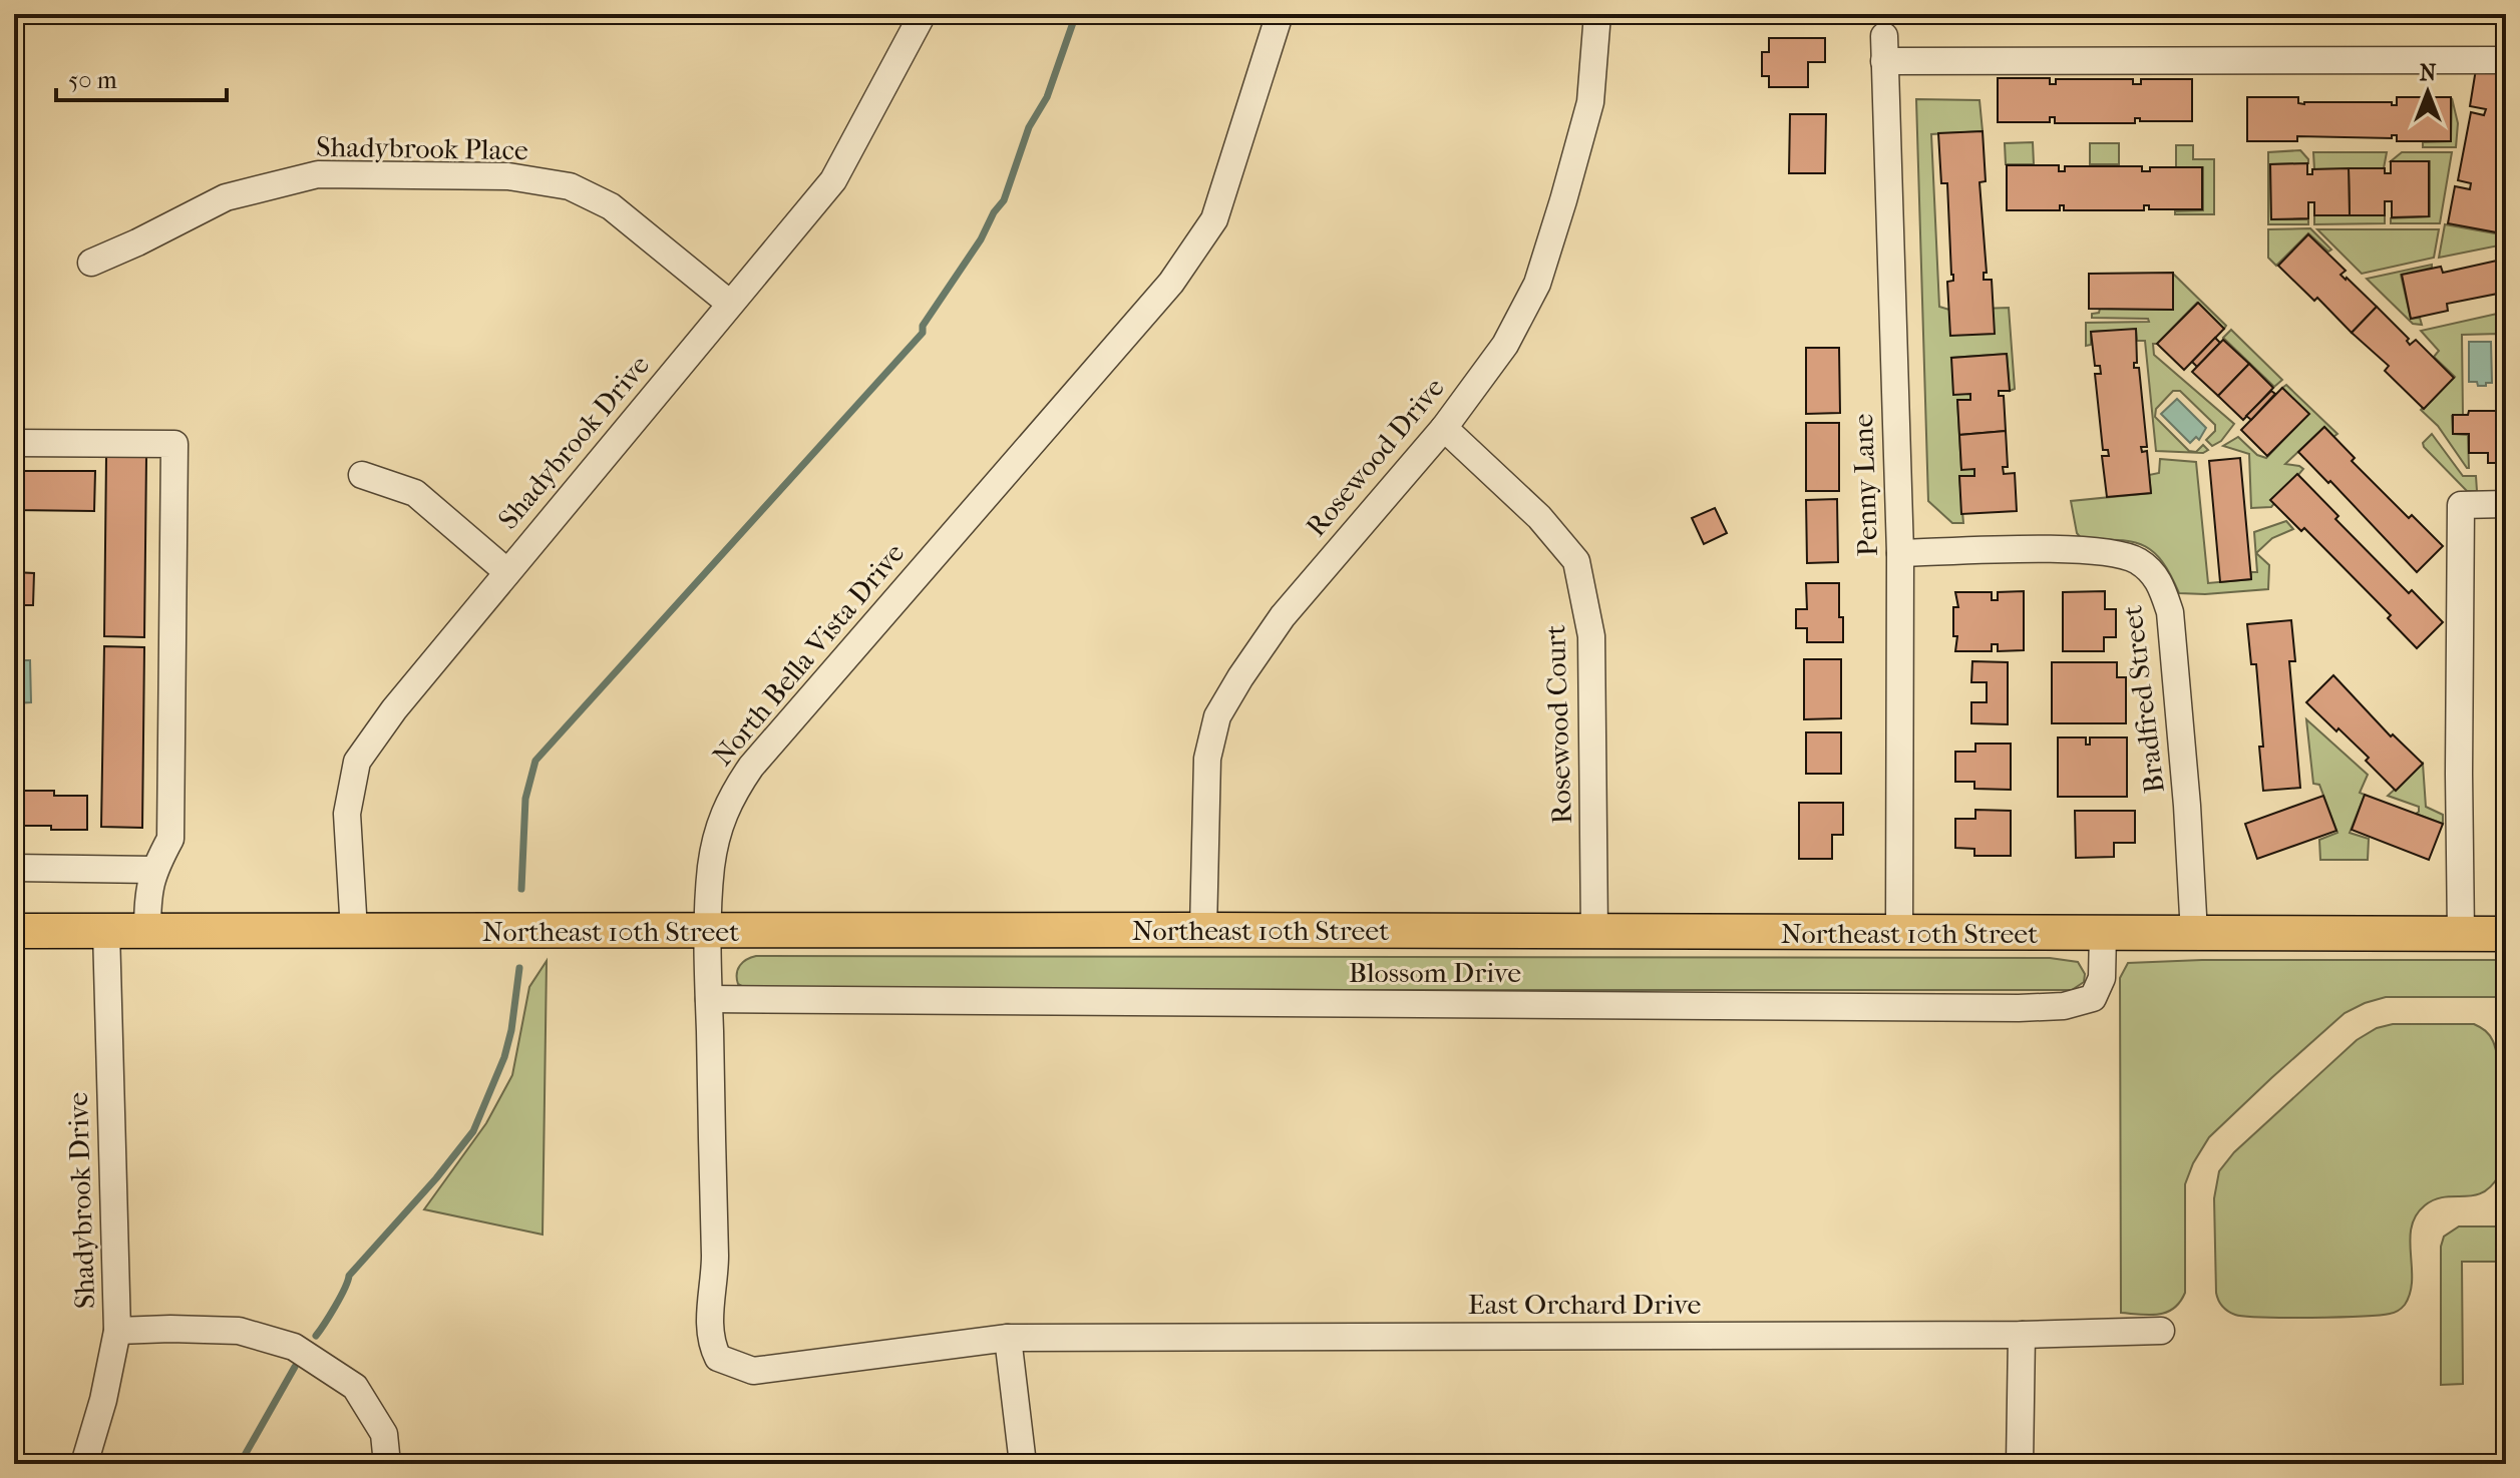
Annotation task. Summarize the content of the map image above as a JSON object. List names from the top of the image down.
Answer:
{
  "streets": {
    "main road": ["Northeast 10th Street"],
    "street": [
      "Shadybrook Place",
      "Shadybrook Drive",
      "Rosewood Drive",
      "Penny Lane",
      "North Bella Vista Drive",
      "Bradfred Street",
      "Rosewood Court",
      "Blossom Drive",
      "East Orchard Drive"
    ]
  },
  "crossings": [
    ["Shadybrook Place", "Shadybrook Drive"],
    ["Shadybrook Drive", "Northeast 10th Street"],
    ["Rosewood Drive", "Rosewood Court"],
    ["Rosewood Drive", "Northeast 10th Street"],
    ["Penny Lane", "Bradfred Street"],
    ["Penny Lane", "Northeast 10th Street"],
    ["North Bella Vista Drive", "Northeast 10th Street"],
    ["North Bella Vista Drive", "Blossom Drive"],
    ["North Bella Vista Drive", "East Orchard Drive"],
    ["Bradfred Street", "Northeast 10th Street"],
    ["Rosewood Court", "Northeast 10th Street"],
    ["Northeast 10th Street", "Blossom Drive"]
  ],
  "scale_bar": "50 m",
  "north": "top"
}
